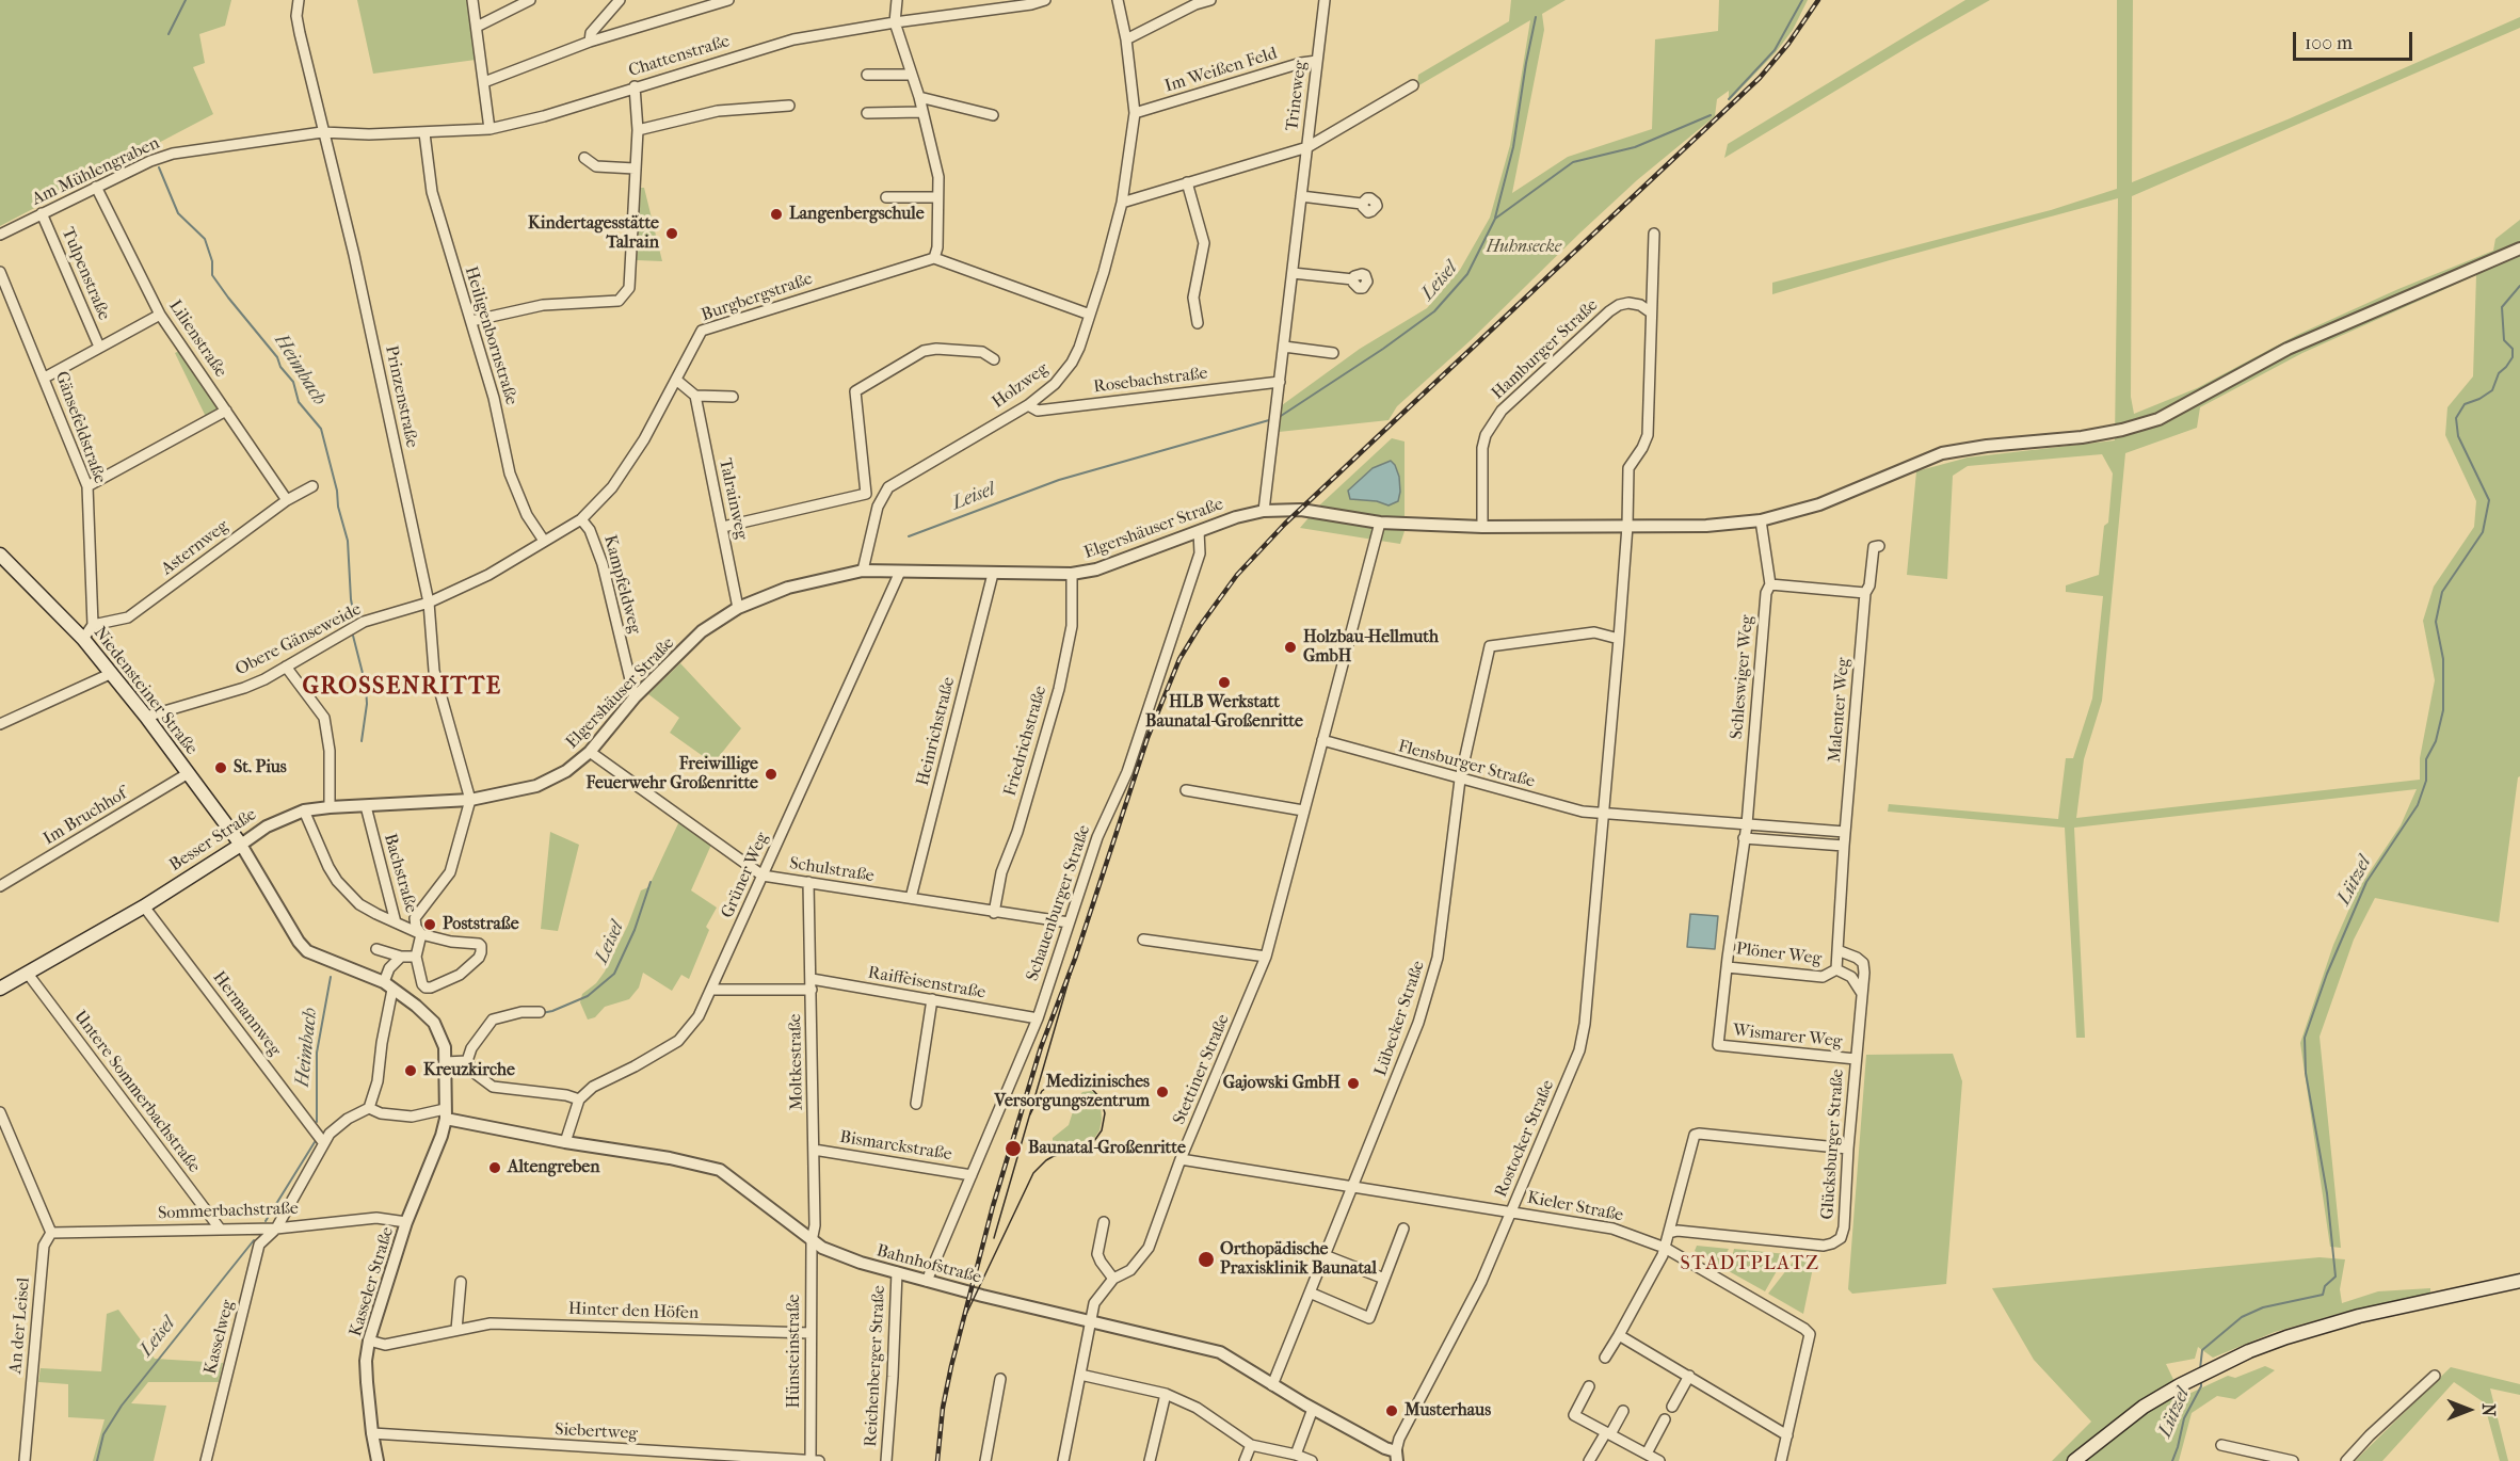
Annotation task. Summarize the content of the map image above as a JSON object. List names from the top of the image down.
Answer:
{
  "streets": {
    "main road": ["Niedensteiner Straße", "Besser Straße"],
    "street": [
      "Chattenstraße",
      "Im Weißen Feld",
      "Trineweg",
      "Am Mühlengraben",
      "Tulpenstraße",
      "Burgbergstraße",
      "Heiligenbornstraße",
      "Lilienstraße",
      "Hamburger Straße",
      "Rosebachstraße",
      "Holzweg",
      "Prinzenstraße",
      "Gänsefeldstraße",
      "Talrainweg",
      "Elgershäuser Straße",
      "Asternweg",
      "Kampfeldweg",
      "Obere Gänseweide",
      "Schleswiger Weg",
      "Malenter Weg",
      "Heinrichstraße",
      "Friedrichstraße",
      "Flensburger Straße",
      "Im Bruchhof",
      "Schulstraße",
      "Bachstraße",
      "Grüner Weg",
      "Schauenburger Straße",
      "Plöner Weg",
      "Raiffeisenstraße",
      "Hermannweg",
      "Lübecker Straße",
      "Wismarer Weg",
      "Moltkestraße",
      "Stettiner Straße",
      "Untere Sommerbachstraße",
      "Rostocker Straße",
      "Glücksburger Straße",
      "Bismarckstraße",
      "Kieler Straße",
      "Sommerbachstraße",
      "Bahnhofstraße",
      "Kasseler Straße",
      "Hinter den Höfen",
      "An der Leisel",
      "Kasselweg",
      "Hünsteinstraße",
      "Reichenberger Straße",
      "Siebertweg"
    ]
  },
  "crossings": [
    ["Chattenstraße", "Am Mühlengraben"],
    ["Chattenstraße", "Heiligenbornstraße"],
    ["Chattenstraße", "Prinzenstraße"],
    ["Im Weißen Feld", "Trineweg"],
    ["Im Weißen Feld", "Holzweg"],
    ["Trineweg", "Rosebachstraße"],
    ["Trineweg", "Elgershäuser Straße"],
    ["Am Mühlengraben", "Tulpenstraße"],
    ["Am Mühlengraben", "Lilienstraße"],
    ["Am Mühlengraben", "Prinzenstraße"],
    ["Burgbergstraße", "Heiligenbornstraße"],
    ["Burgbergstraße", "Prinzenstraße"],
    ["Burgbergstraße", "Kampfeldweg"],
    ["Burgbergstraße", "Obere Gänseweide"],
    ["Lilienstraße", "Asternweg"],
    ["Hamburger Straße", "Elgershäuser Straße"],
    ["Rosebachstraße", "Holzweg"],
    ["Holzweg", "Elgershäuser Straße"],
    ["Prinzenstraße", "Elgershäuser Straße"],
    ["Prinzenstraße", "Obere Gänseweide"],
    ["Prinzenstraße", "Besser Straße"],
    ["Gänsefeldstraße", "Asternweg"],
    ["Talrainweg", "Elgershäuser Straße"],
    ["Elgershäuser Straße", "Kampfeldweg"],
    ["Elgershäuser Straße", "Schleswiger Weg"],
    ["Elgershäuser Straße", "Heinrichstraße"],
    ["Elgershäuser Straße", "Friedrichstraße"],
    ["Elgershäuser Straße", "Besser Straße"],
    ["Elgershäuser Straße", "Schulstraße"],
    ["Elgershäuser Straße", "Grüner Weg"],
    ["Elgershäuser Straße", "Schauenburger Straße"],
    ["Elgershäuser Straße", "Stettiner Straße"],
    ["Elgershäuser Straße", "Rostocker Straße"],
    ["Obere Gänseweide", "Niedensteiner Straße"],
    ["Schleswiger Weg", "Plöner Weg"],
    ["Niedensteiner Straße", "Im Bruchhof"],
    ["Niedensteiner Straße", "Besser Straße"],
    ["Niedensteiner Straße", "Kasseler Straße"],
    ["Heinrichstraße", "Schulstraße"],
    ["Friedrichstraße", "Schulstraße"],
    ["Flensburger Straße", "Lübecker Straße"],
    ["Flensburger Straße", "Stettiner Straße"],
    ["Flensburger Straße", "Rostocker Straße"],
    ["Besser Straße", "Bachstraße"],
    ["Besser Straße", "Hermannweg"],
    ["Besser Straße", "Untere Sommerbachstraße"],
    ["Schulstraße", "Grüner Weg"],
    ["Schulstraße", "Schauenburger Straße"],
    ["Schulstraße", "Moltkestraße"],
    ["Grüner Weg", "Raiffeisenstraße"],
    ["Schauenburger Straße", "Raiffeisenstraße"],
    ["Schauenburger Straße", "Bismarckstraße"],
    ["Schauenburger Straße", "Bahnhofstraße"],
    ["Plöner Weg", "Wismarer Weg"],
    ["Raiffeisenstraße", "Moltkestraße"],
    ["Hermannweg", "Kasselweg"],
    ["Lübecker Straße", "Kieler Straße"],
    ["Lübecker Straße", "Bahnhofstraße"],
    ["Wismarer Weg", "Glücksburger Straße"],
    ["Moltkestraße", "Bismarckstraße"],
    ["Moltkestraße", "Bahnhofstraße"],
    ["Moltkestraße", "Hünsteinstraße"],
    ["Stettiner Straße", "Kieler Straße"],
    ["Stettiner Straße", "Bahnhofstraße"],
    ["Untere Sommerbachstraße", "Sommerbachstraße"],
    ["Rostocker Straße", "Kieler Straße"],
    ["Rostocker Straße", "Bahnhofstraße"],
    ["Sommerbachstraße", "Kasseler Straße"],
    ["Sommerbachstraße", "An der Leisel"],
    ["Sommerbachstraße", "Kasselweg"],
    ["Bahnhofstraße", "Kasseler Straße"],
    ["Bahnhofstraße", "Hünsteinstraße"],
    ["Bahnhofstraße", "Reichenberger Straße"],
    ["Kasseler Straße", "Hinter den Höfen"],
    ["Kasseler Straße", "Siebertweg"],
    ["Hinter den Höfen", "Hünsteinstraße"],
    ["Hünsteinstraße", "Siebertweg"]
  ],
  "districts": ["GROSSENRITTE", "STADTPLATZ"],
  "water": ["Leisel", "Heimbach", "Lützel"],
  "parks": ["Huhnsecke"],
  "places": [
    "Langenbergschule",
    "Kindertagesstätte Talrain",
    "Holzbau-Hellmuth GmbH",
    "HLB Werkstatt Baunatal-Großenritte",
    "St. Pius",
    "Freiwillige Feuerwehr Großenritte",
    "Poststraße",
    "Kreuzkirche",
    "Gajowski GmbH",
    "Medizinisches Versorgungszentrum",
    "Baunatal-Großenritte",
    "Altengreben",
    "Orthopädische Praxisklinik Baunatal",
    "Musterhaus"
  ],
  "scale_bar": "100 m",
  "north": "right"
}
